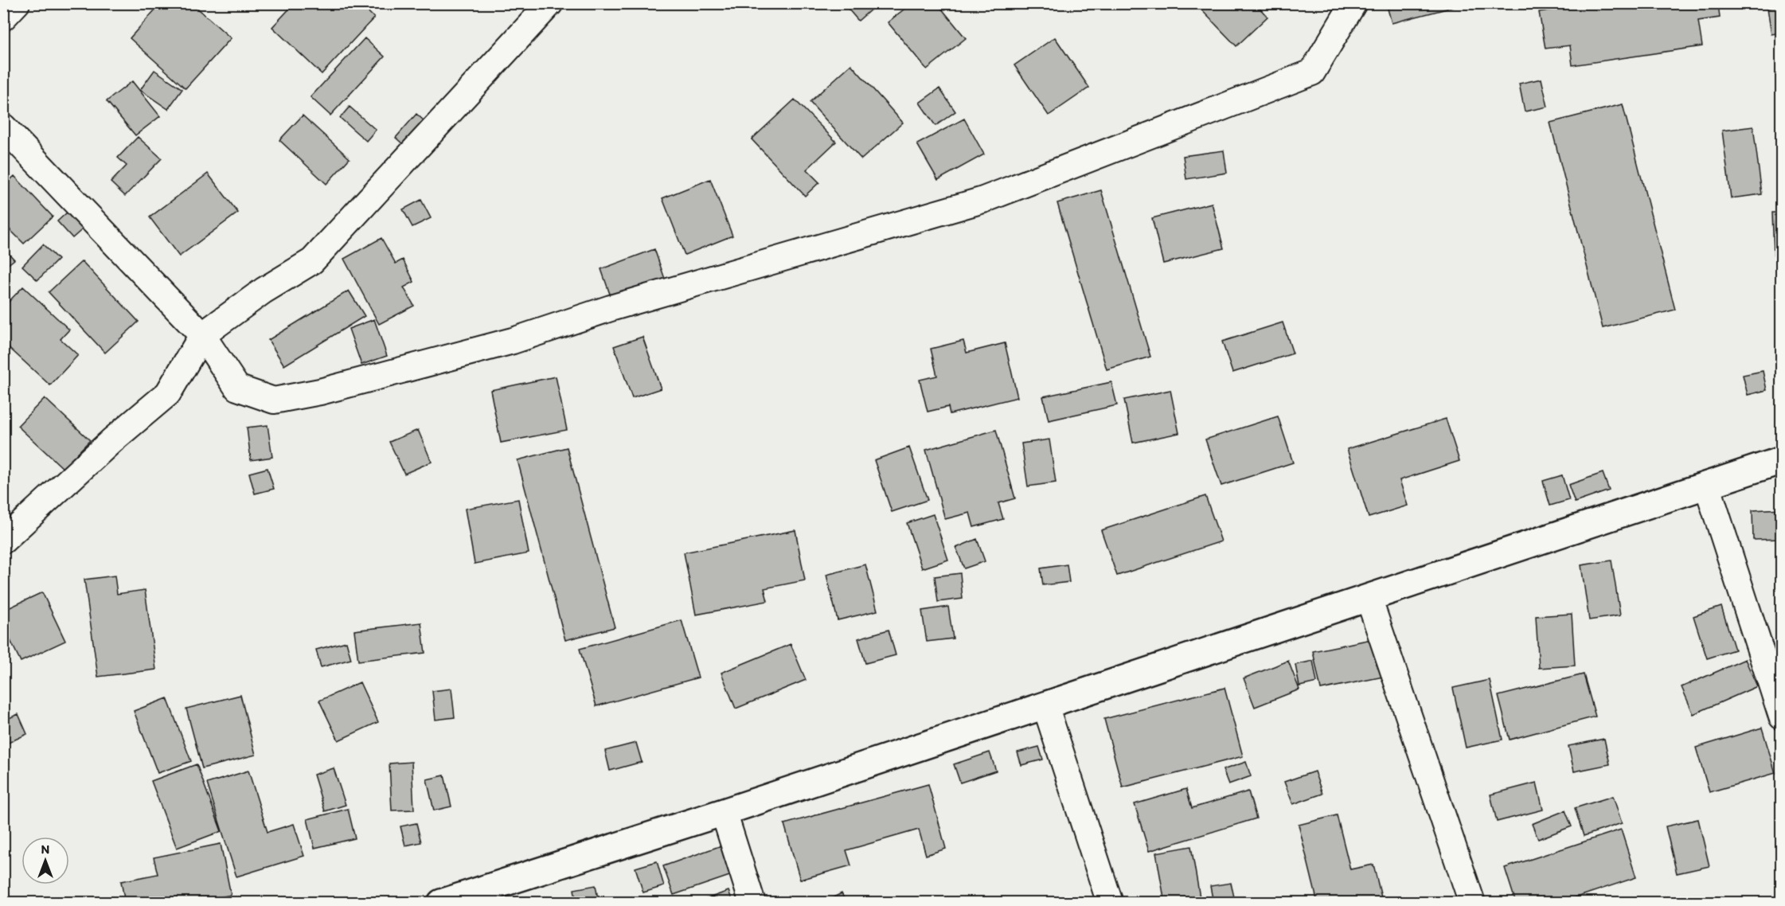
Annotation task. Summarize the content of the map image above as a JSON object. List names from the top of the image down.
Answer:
{
  "north": "top"
}
